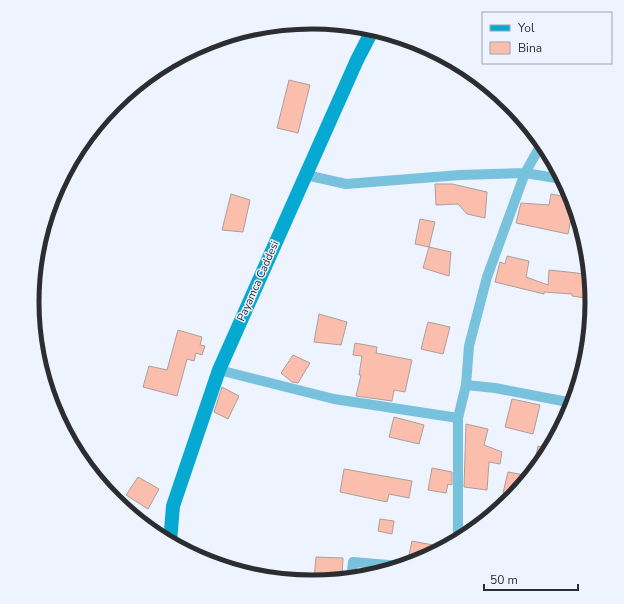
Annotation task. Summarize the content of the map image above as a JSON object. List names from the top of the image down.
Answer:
{
  "streets": {
    "street": ["Payamca Caddesi"]
  },
  "legend": ["Yol", "Bina"],
  "scale_bar": "50 m"
}
